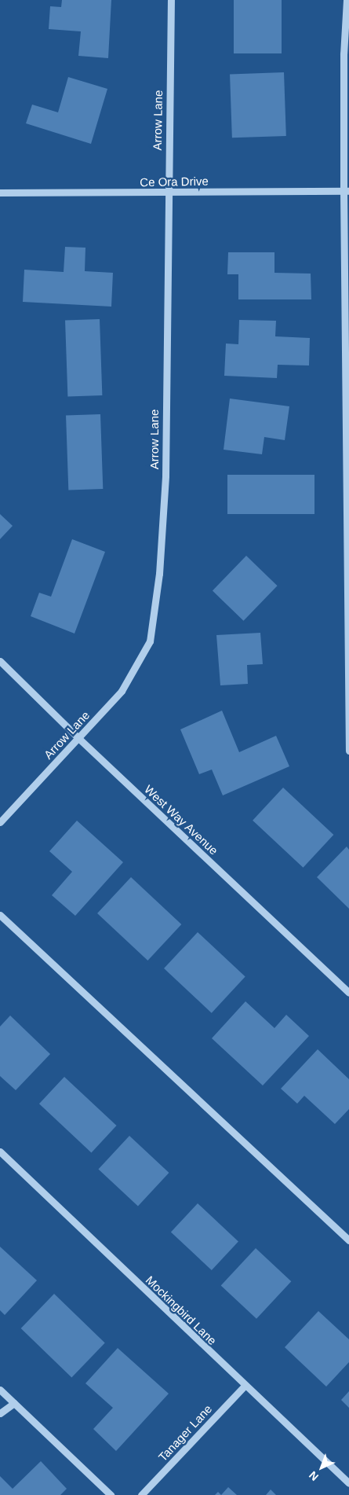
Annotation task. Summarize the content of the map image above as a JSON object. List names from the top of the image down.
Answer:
{
  "streets": {
    "street": [
      "Arrow Lane",
      "Ce Ora Drive",
      "West Way Avenue",
      "Mockingbird Lane",
      "Tanager Lane"
    ]
  },
  "crossings": [
    ["Arrow Lane", "Ce Ora Drive"],
    ["Arrow Lane", "West Way Avenue"],
    ["Mockingbird Lane", "Tanager Lane"]
  ],
  "north": "bottom left"
}
